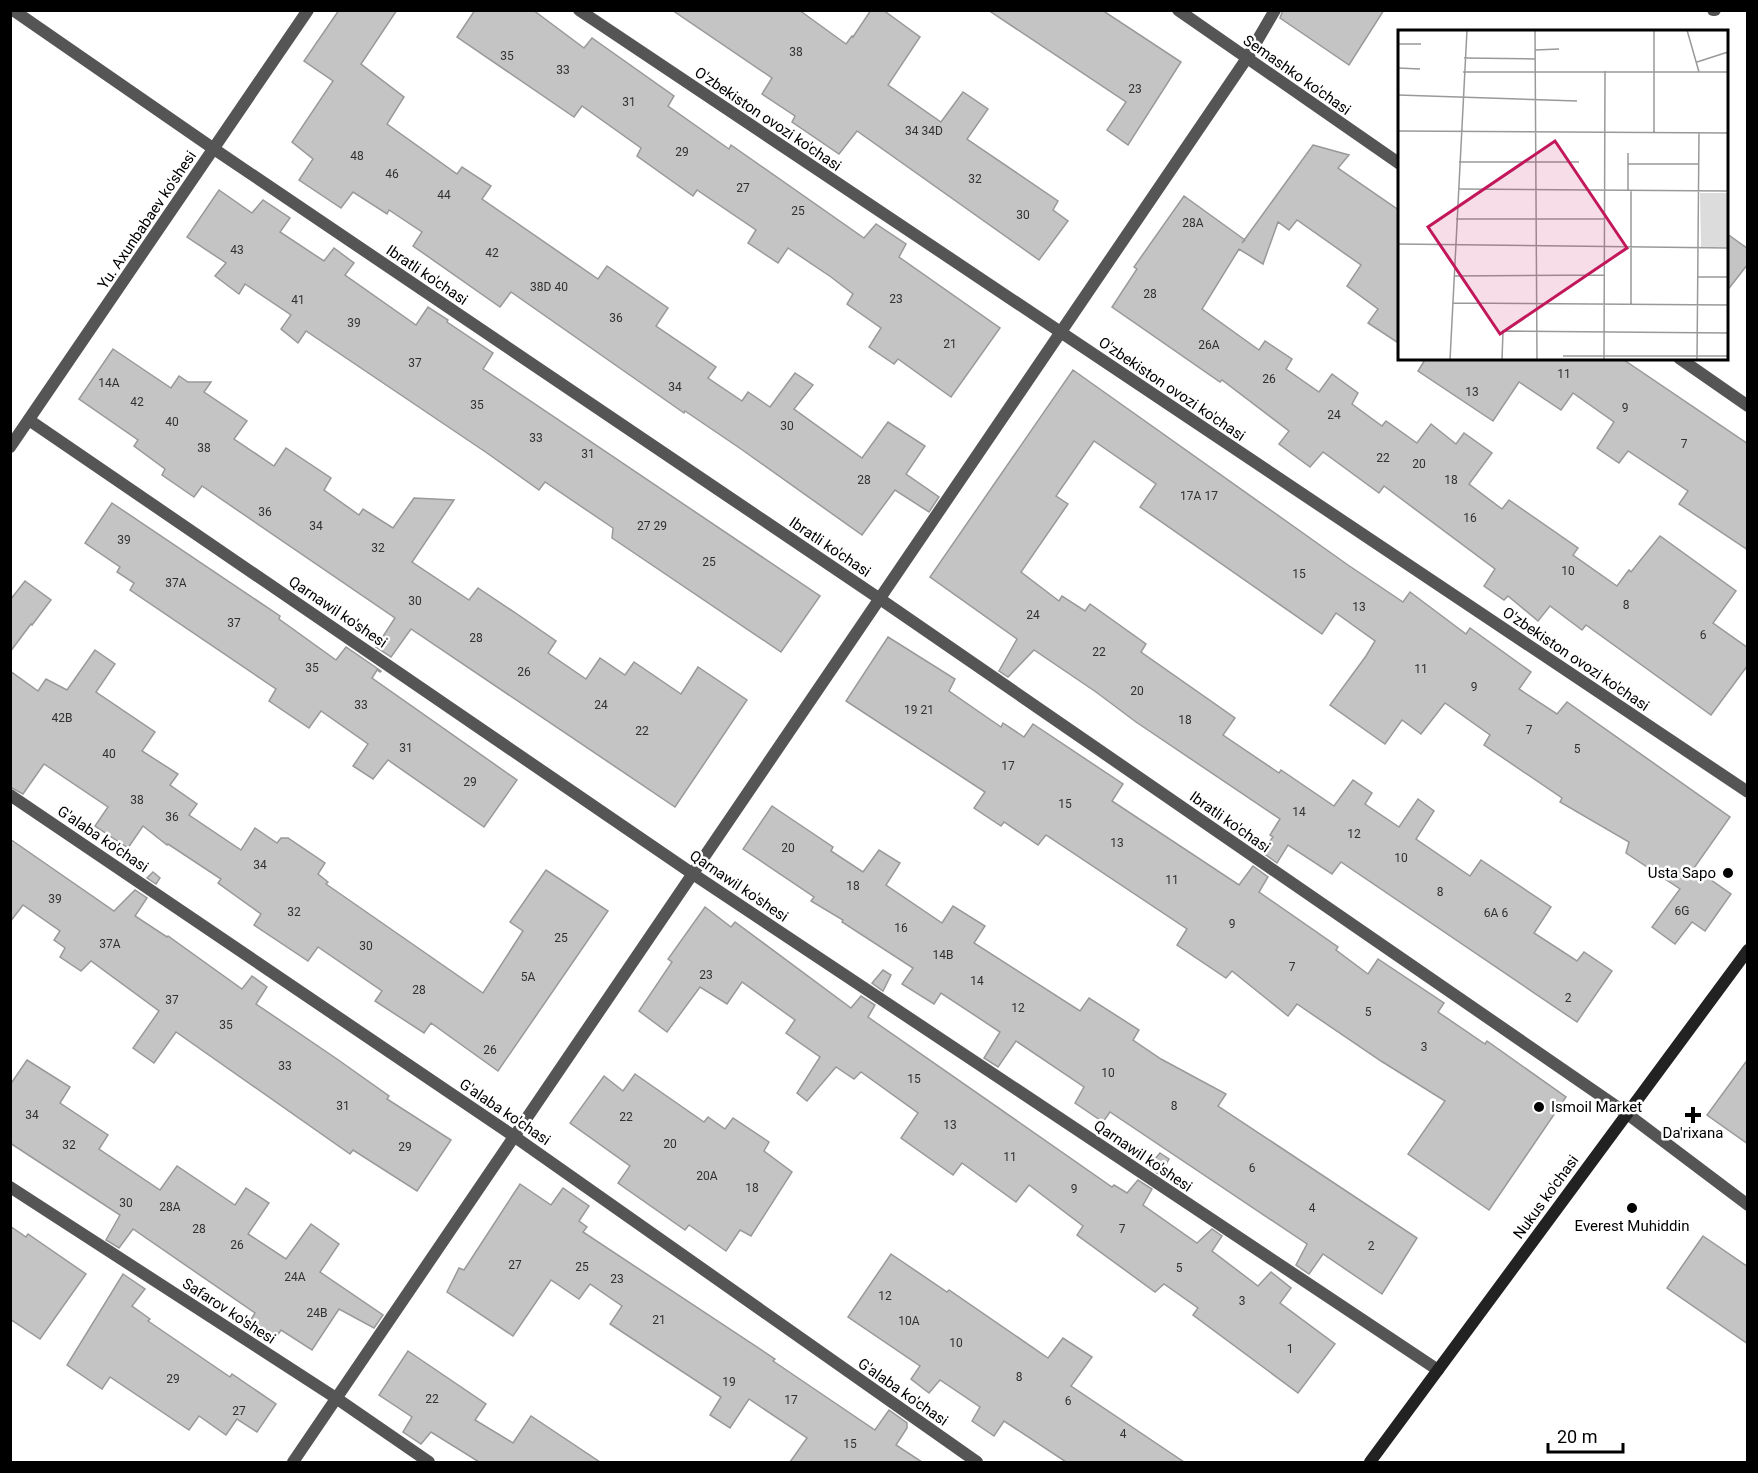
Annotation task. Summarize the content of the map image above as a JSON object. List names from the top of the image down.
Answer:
{
  "streets": {
    "main road": ["Nukus ko'chasi"],
    "street": [
      "Semashko ko'chasi",
      "O'zbekiston ovozi ko'chasi",
      "Yu. Axunbabaev ko'shesi",
      "Ibratli ko'chasi",
      "Qarnawil ko'shesi",
      "G'alaba ko'chasi",
      "Safarov ko'shesi"
    ]
  },
  "crossings": [
    ["Yu. Axunbabaev ko'shesi", "Ibratli ko'chasi"],
    ["Yu. Axunbabaev ko'shesi", "Qarnawil ko'shesi"],
    ["Ibratli ko'chasi", "Nukus ko'chasi"],
    ["Qarnawil ko'shesi", "Nukus ko'chasi"]
  ],
  "places": {
    "other": ["Usta Sapo", "Ismoil Market", "Everest Muhiddin"],
    "health": ["Da'rixana"]
  },
  "house_numbers": [
    "38",
    "35",
    "33",
    "23",
    "31",
    "34 34D",
    "29",
    "48",
    "46",
    "32",
    "27",
    "44",
    "25",
    "30",
    "28A",
    "43",
    "42",
    "38D 40",
    "28",
    "23",
    "41",
    "36",
    "39",
    "21",
    "26A",
    "37",
    "11",
    "26",
    "14A",
    "34",
    "13",
    "42",
    "35",
    "9",
    "24",
    "40",
    "30",
    "33",
    "7",
    "38",
    "31",
    "22",
    "20",
    "28",
    "18",
    "17A 17",
    "36",
    "16",
    "34",
    "27 29",
    "39",
    "32",
    "25",
    "10",
    "15",
    "37A",
    "30",
    "8",
    "13",
    "24",
    "37",
    "6",
    "28",
    "22",
    "35",
    "11",
    "26",
    "9",
    "20",
    "33",
    "24",
    "19 21",
    "42B",
    "18",
    "7",
    "22",
    "31",
    "5",
    "40",
    "17",
    "29",
    "38",
    "15",
    "14",
    "36",
    "12",
    "13",
    "20",
    "10",
    "34",
    "11",
    "18",
    "8",
    "39",
    "6G",
    "32",
    "6A 6",
    "9",
    "16",
    "25",
    "37A",
    "30",
    "14B",
    "7",
    "23",
    "5A",
    "14",
    "28",
    "2",
    "37",
    "12",
    "5",
    "35",
    "3",
    "26",
    "33",
    "10",
    "15",
    "31",
    "8",
    "34",
    "22",
    "13",
    "20",
    "32",
    "29",
    "11",
    "6",
    "20A",
    "18",
    "9",
    "30",
    "28A",
    "4",
    "28",
    "7",
    "26",
    "2",
    "27",
    "25",
    "5",
    "24A",
    "23",
    "12",
    "3",
    "24B",
    "21",
    "10A",
    "10",
    "1",
    "8",
    "29",
    "19",
    "22",
    "17",
    "6",
    "27",
    "4",
    "15"
  ],
  "scale_bar": "20 m"
}
